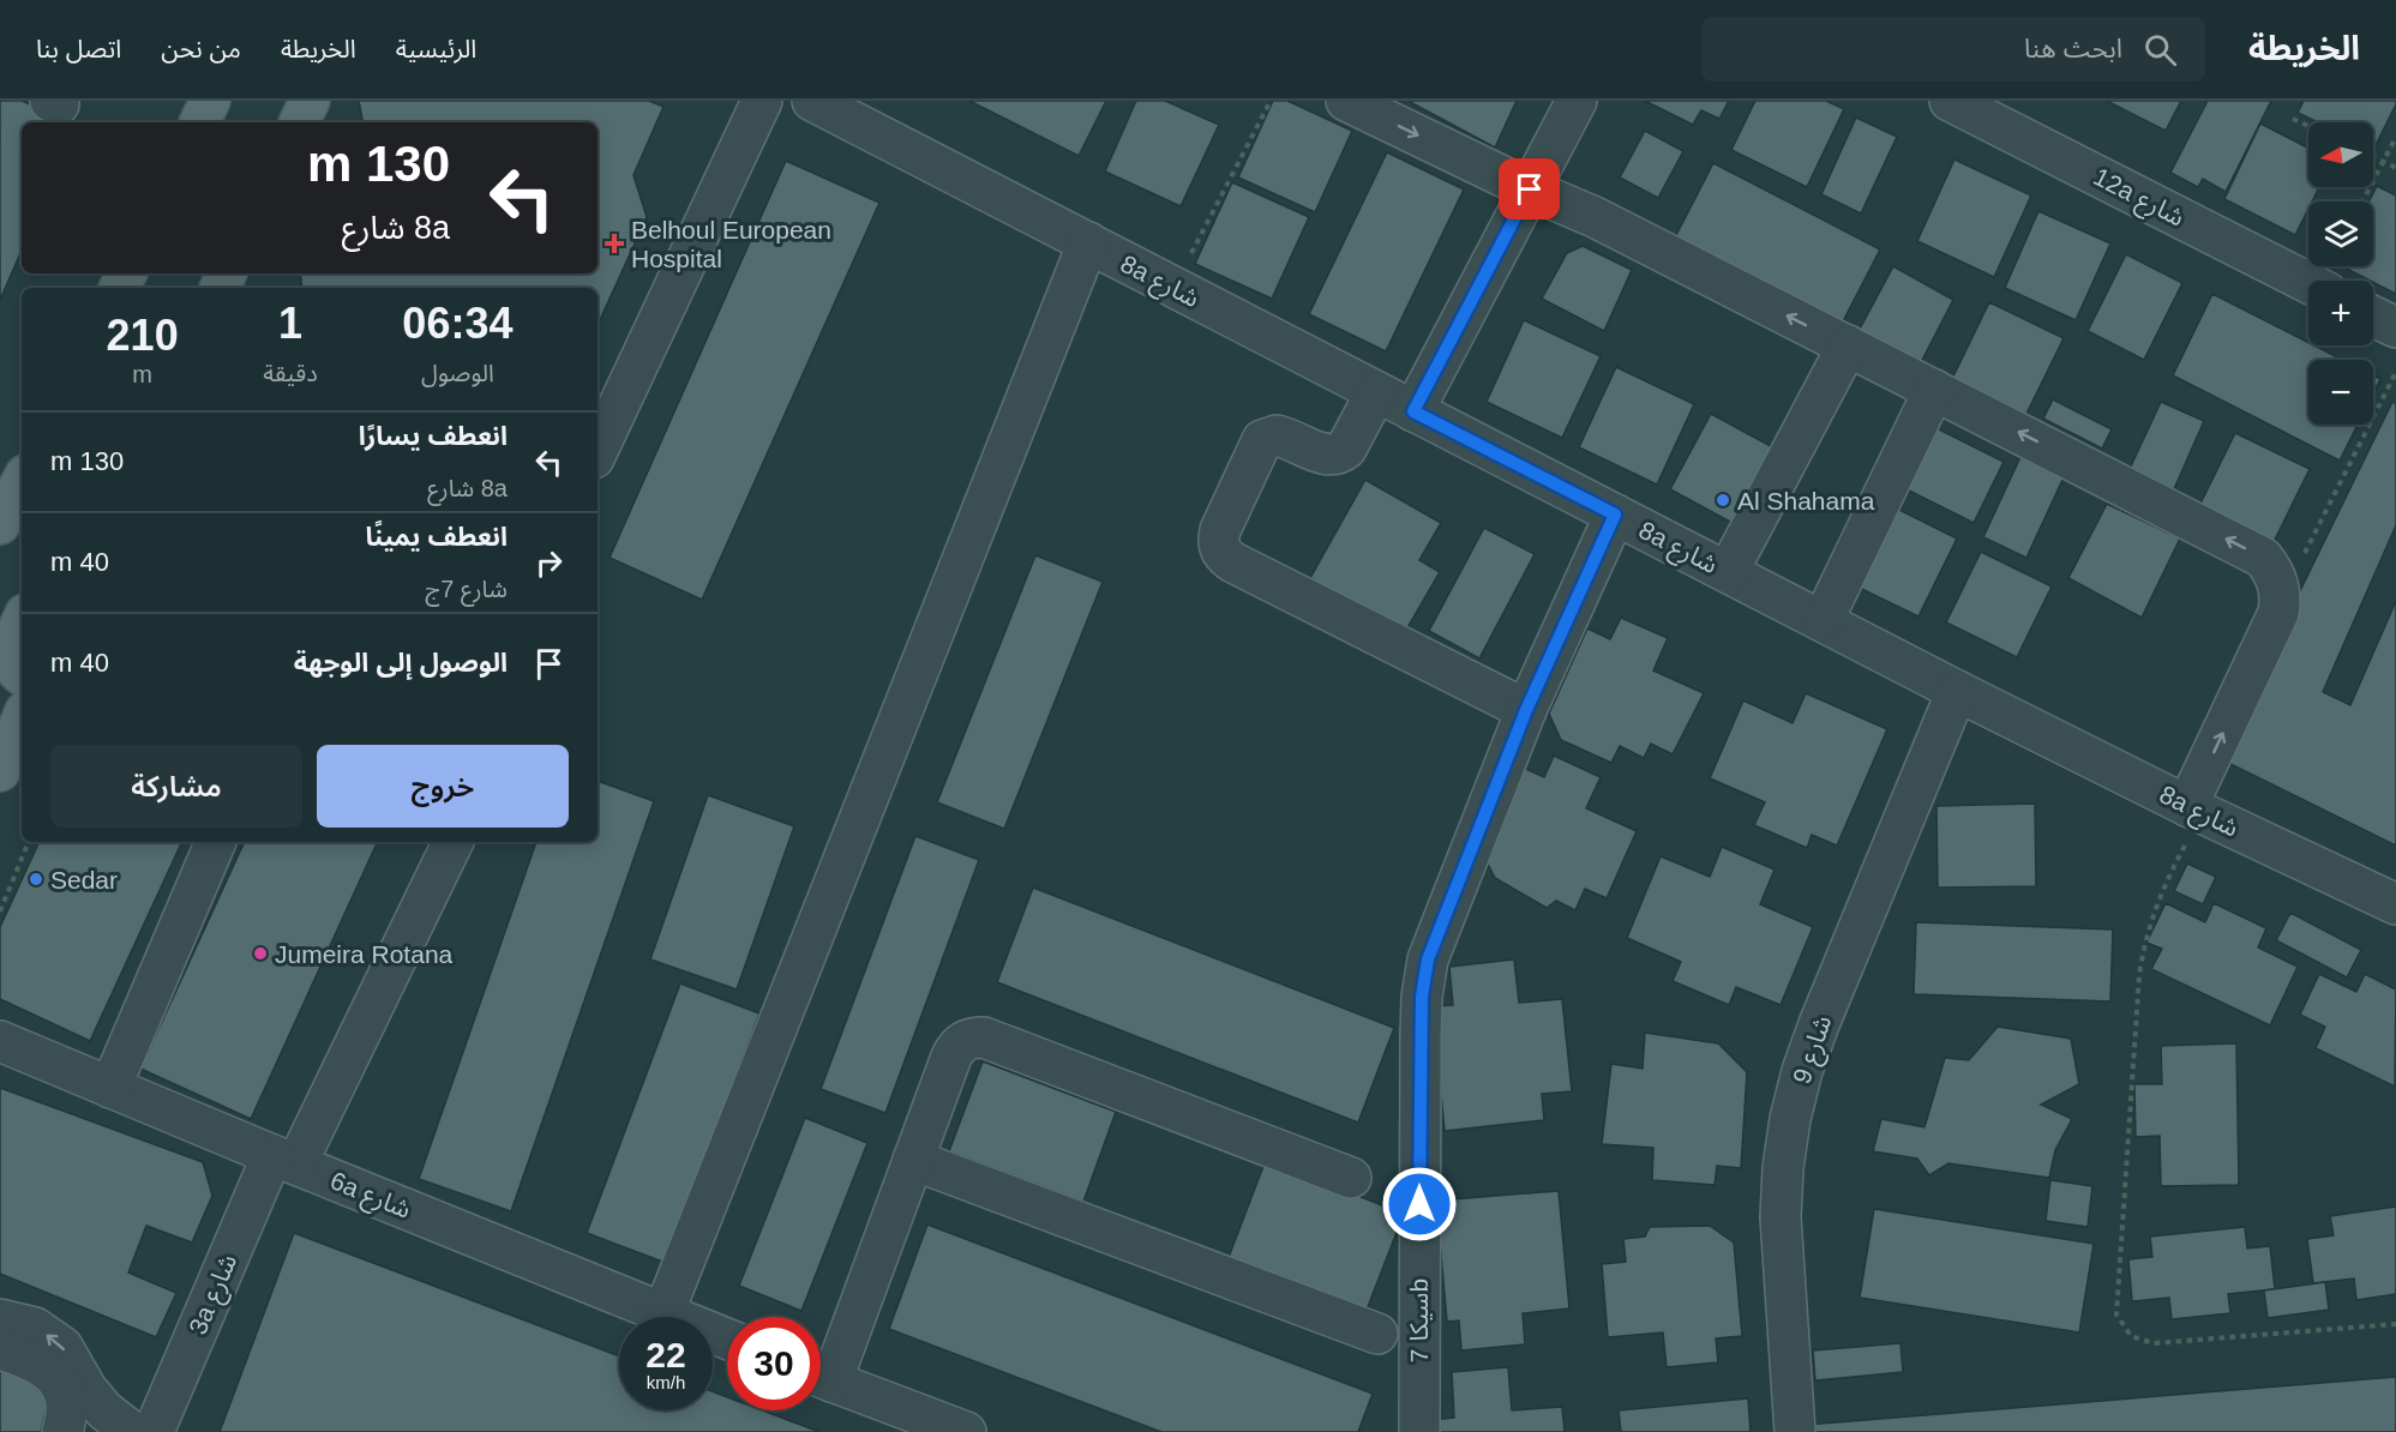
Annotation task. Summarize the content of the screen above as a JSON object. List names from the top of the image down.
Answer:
{
  "streets": {
    "street": [
      "12a شارع",
      "8a شارع",
      "شارع 9",
      "6a شارع",
      "3a شارع",
      "سيكا 7b"
    ]
  },
  "crossings": [
    ["8a شارع", "شارع 9"],
    ["8a شارع", "سيكا 7b"],
    ["6a شارع", "3a شارع"]
  ],
  "places": {
    "health": ["Belhoul European Hospital"],
    "other": ["Al Shahama", "Sedar", "Jumeira Rotana"]
  },
  "north": "left",
  "page": {
    "header": "الخريطة",
    "search": "ابحث هنا",
    "nav": [
      "الرئيسية",
      "الخريطة",
      "من نحن",
      "اتصل بنا"
    ],
    "map_buttons": ["+", "−"],
    "turn": ["130 m", "8a شارع"],
    "eta": [
      "06:34",
      "الوصول",
      "1",
      "دقيقة",
      "210",
      "m"
    ],
    "list": [
      {
        "name": "انعطف يسارًا",
        "note": "8a شارع",
        "value": "130 m"
      },
      {
        "name": "انعطف يمينًا",
        "note": "شارع 7ج",
        "value": "40 m"
      },
      {
        "name": "الوصول إلى الوجهة",
        "value": "40 m"
      }
    ],
    "buttons": ["خروج", "مشاركة"],
    "speed": "22 km/h",
    "limit": "30"
  }
}
